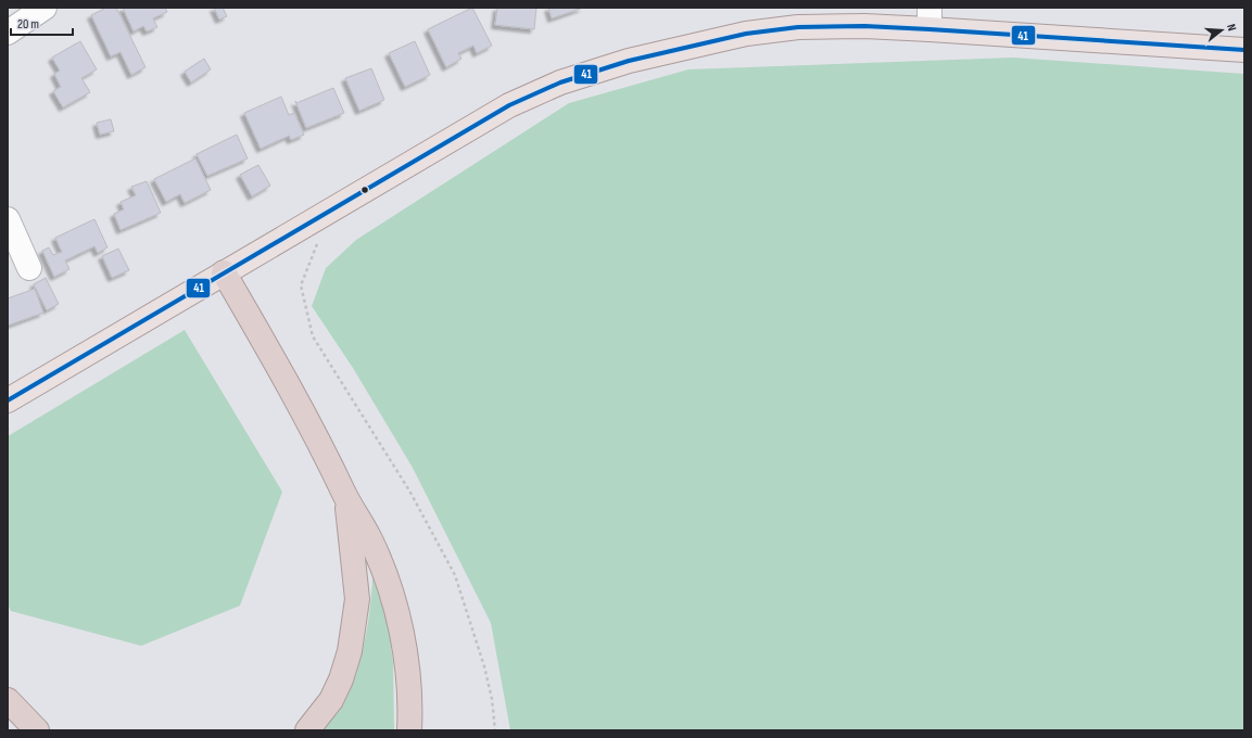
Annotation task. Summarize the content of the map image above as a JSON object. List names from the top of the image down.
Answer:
{
  "lines": ["transit line 41"],
  "scale_bar": "20 m",
  "north": "right"
}
